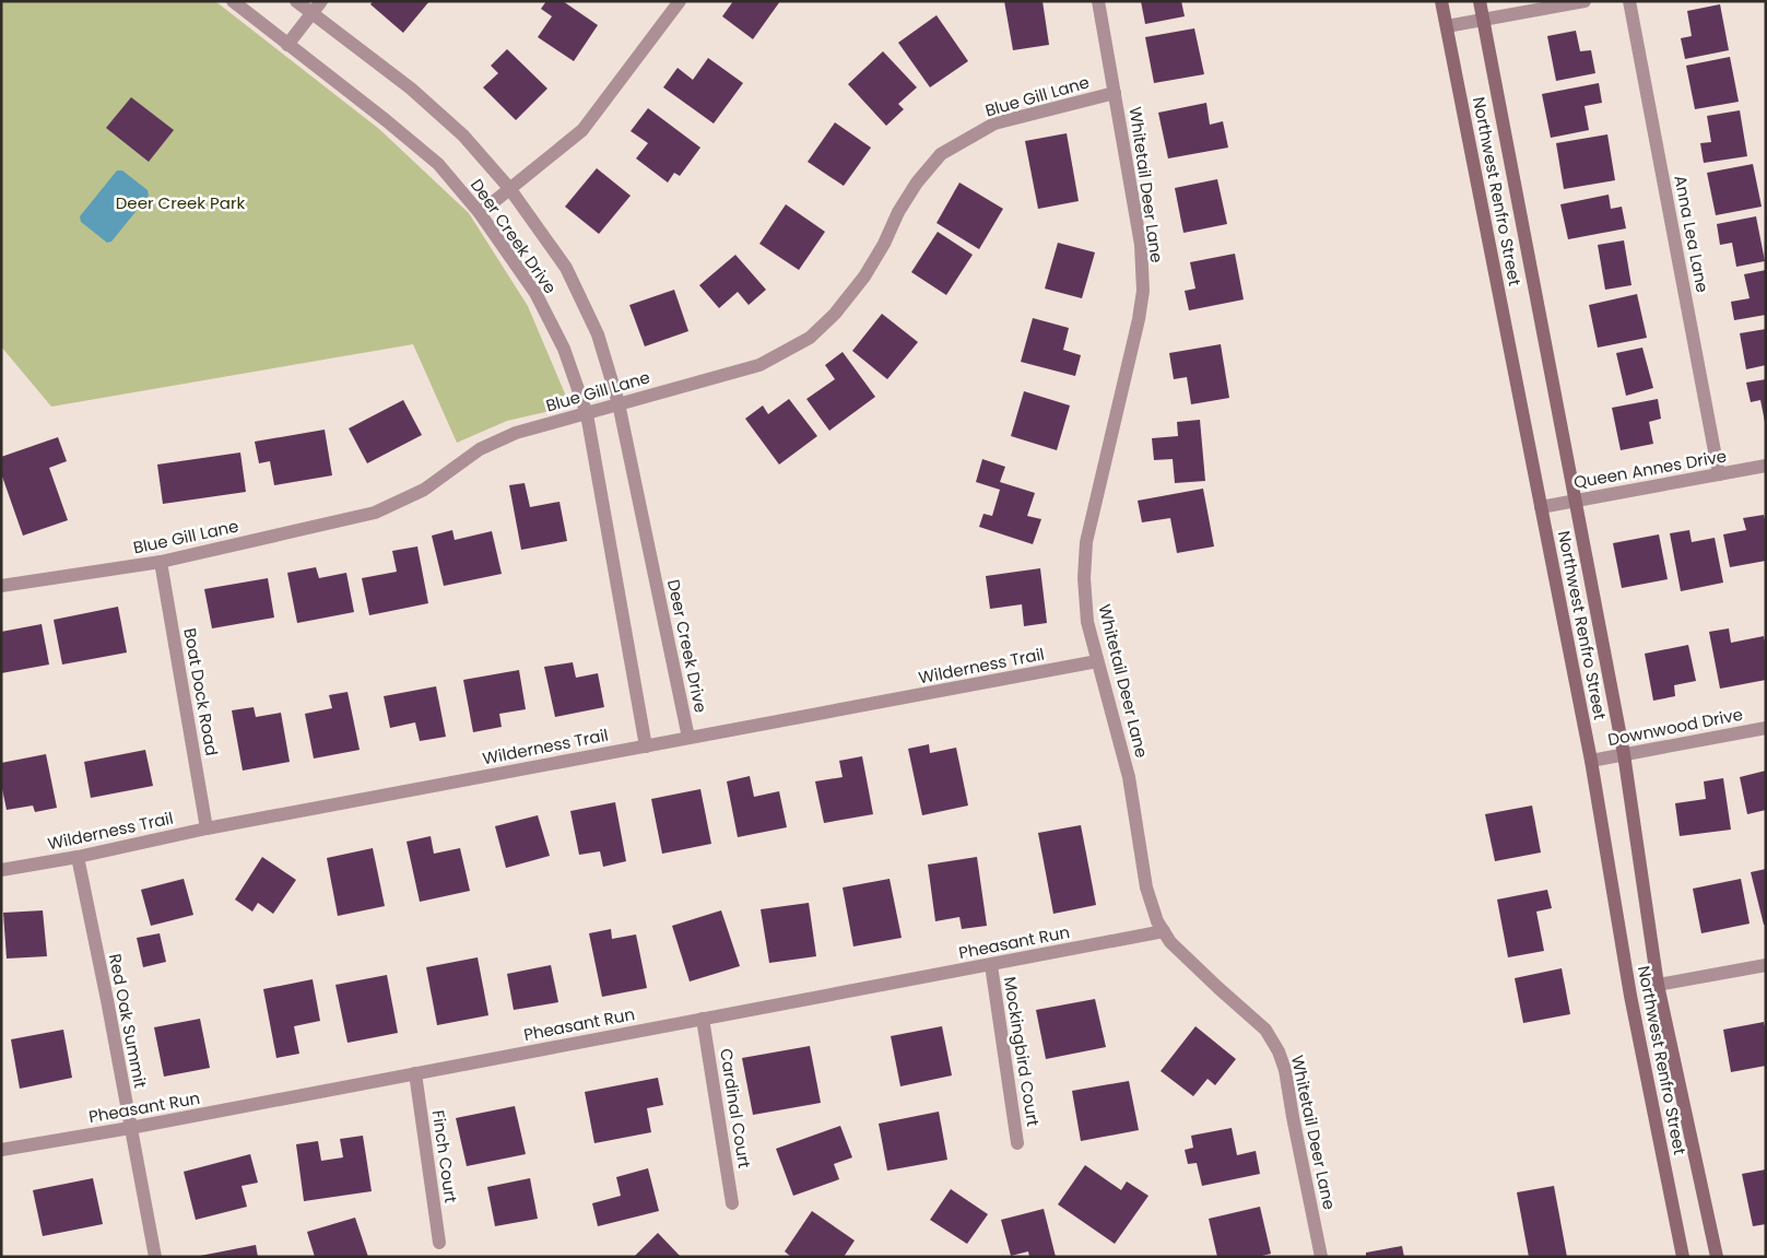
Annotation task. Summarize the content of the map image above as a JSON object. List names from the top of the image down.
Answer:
{
  "streets": {
    "main road": ["Northwest Renfro Street"],
    "street": [
      "Blue Gill Lane",
      "Whitetail Deer Lane",
      "Anna Lea Lane",
      "Deer Creek Drive",
      "Queen Annes Drive",
      "Wilderness Trail",
      "Boat Dock Road",
      "Downwood Drive",
      "Pheasant Run",
      "Red Oak Summit",
      "Mockingbird Court",
      "Cardinal Court",
      "Finch Court"
    ]
  },
  "crossings": [
    ["Blue Gill Lane", "Whitetail Deer Lane"],
    ["Blue Gill Lane", "Deer Creek Drive"],
    ["Blue Gill Lane", "Boat Dock Road"],
    ["Whitetail Deer Lane", "Wilderness Trail"],
    ["Whitetail Deer Lane", "Pheasant Run"],
    ["Northwest Renfro Street", "Queen Annes Drive"],
    ["Northwest Renfro Street", "Downwood Drive"],
    ["Anna Lea Lane", "Queen Annes Drive"],
    ["Deer Creek Drive", "Wilderness Trail"],
    ["Wilderness Trail", "Boat Dock Road"],
    ["Wilderness Trail", "Red Oak Summit"],
    ["Pheasant Run", "Red Oak Summit"],
    ["Pheasant Run", "Mockingbird Court"],
    ["Pheasant Run", "Cardinal Court"],
    ["Pheasant Run", "Finch Court"]
  ],
  "parks": ["Deer Creek Park"]
}
